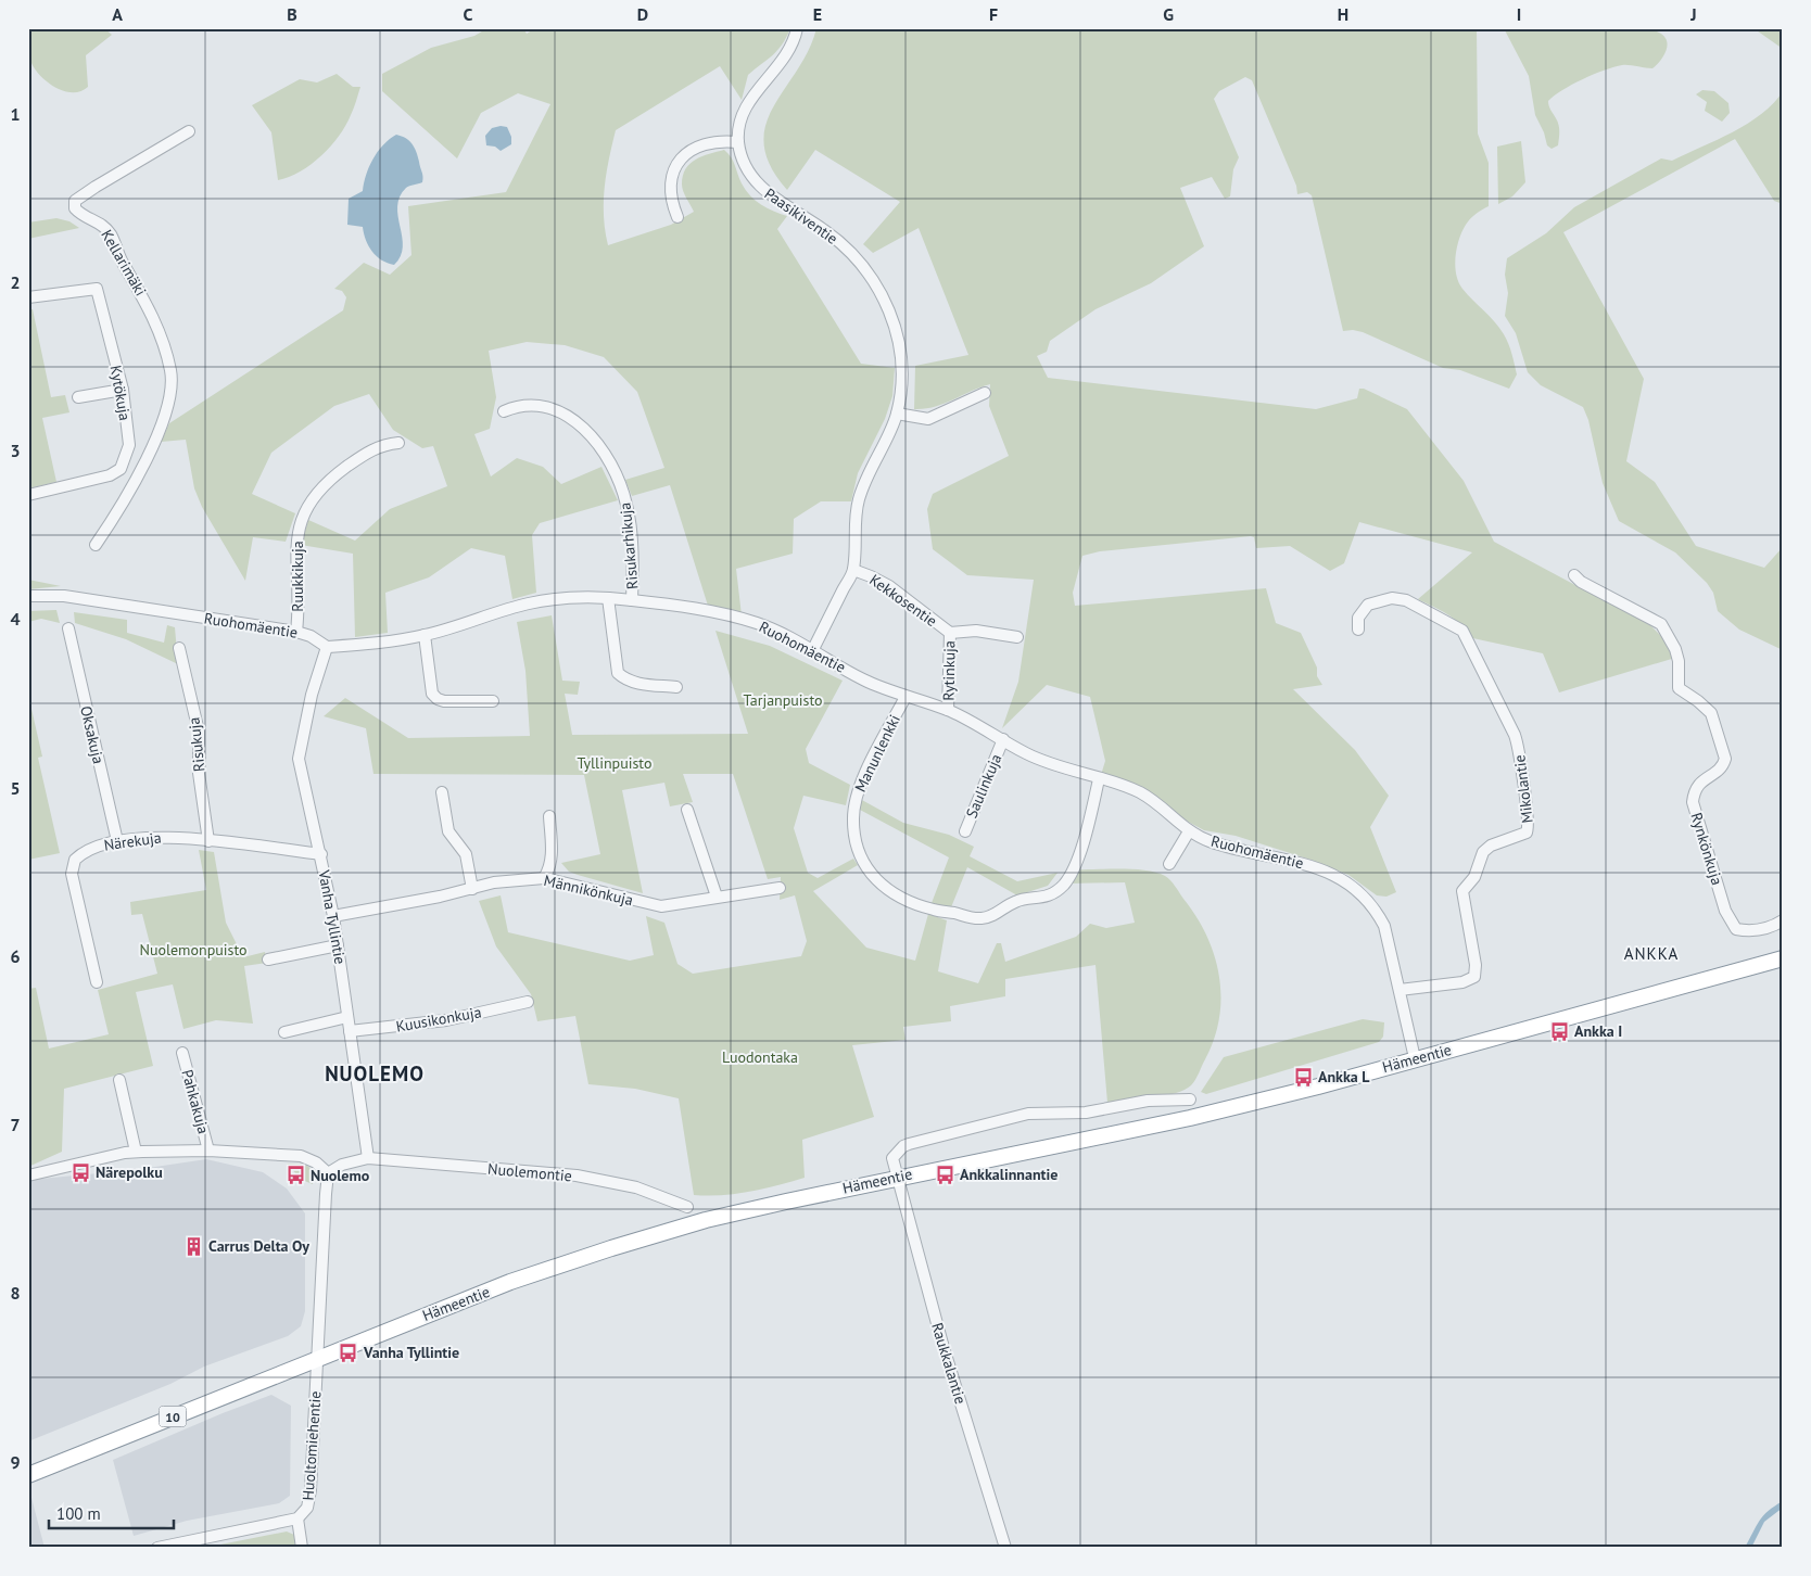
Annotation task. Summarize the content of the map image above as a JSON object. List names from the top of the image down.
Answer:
{
  "streets": {
    "highway": ["Hämeentie", "10"],
    "street": [
      "Paasikiventie",
      "Kellarimäki",
      "Kytökuja",
      "Risukarhikuja",
      "Ruukkikuja",
      "Kekkosentie",
      "Ruohomäentie",
      "Rytinkuja",
      "Oksakuja",
      "Risukuja",
      "Manunlenkki",
      "Saulinkuja",
      "Mikolantie",
      "Närekuja",
      "Rynkönkuja",
      "Männikönkuja",
      "Vanha Tyllintie",
      "Kuusikonkuja",
      "Pahkakuja",
      "Nuolemontie",
      "Raukkalantie",
      "Huoltomiehentie"
    ]
  },
  "crossings": [
    ["Paasikiventie", "Kekkosentie"],
    ["Paasikiventie", "Ruohomäentie"],
    ["Risukarhikuja", "Ruohomäentie"],
    ["Ruukkikuja", "Ruohomäentie"],
    ["Kekkosentie", "Rytinkuja"],
    ["Ruohomäentie", "Rytinkuja"],
    ["Ruohomäentie", "Manunlenkki"],
    ["Ruohomäentie", "Saulinkuja"],
    ["Ruohomäentie", "Mikolantie"],
    ["Ruohomäentie", "Vanha Tyllintie"],
    ["Ruohomäentie", "Hämeentie"],
    ["Oksakuja", "Närekuja"],
    ["Risukuja", "Närekuja"],
    ["Närekuja", "Vanha Tyllintie"],
    ["Männikönkuja", "Vanha Tyllintie"],
    ["Vanha Tyllintie", "Kuusikonkuja"],
    ["Vanha Tyllintie", "Nuolemontie"],
    ["Hämeentie", "Raukkalantie"],
    ["Hämeentie", "Huoltomiehentie"]
  ],
  "districts": ["ANKKA", "NUOLEMO"],
  "parks": [
    "Tarjanpuisto",
    "Tyllinpuisto",
    "Nuolemonpuisto",
    "Luodontaka"
  ],
  "places": {
    "bus stop": [
      "Ankka I",
      "Ankka L",
      "Närepolku",
      "Ankkalinnantie",
      "Nuolemo",
      "Vanha Tyllintie"
    ],
    "building": ["Carrus Delta Oy"]
  },
  "scale_bar": "100 m",
  "grid": {
    "columns": [
      "A",
      "B",
      "C",
      "D",
      "E",
      "F",
      "G",
      "H",
      "I",
      "J"
    ],
    "rows": [
      "1",
      "2",
      "3",
      "4",
      "5",
      "6",
      "7",
      "8",
      "9"
    ]
  }
}
